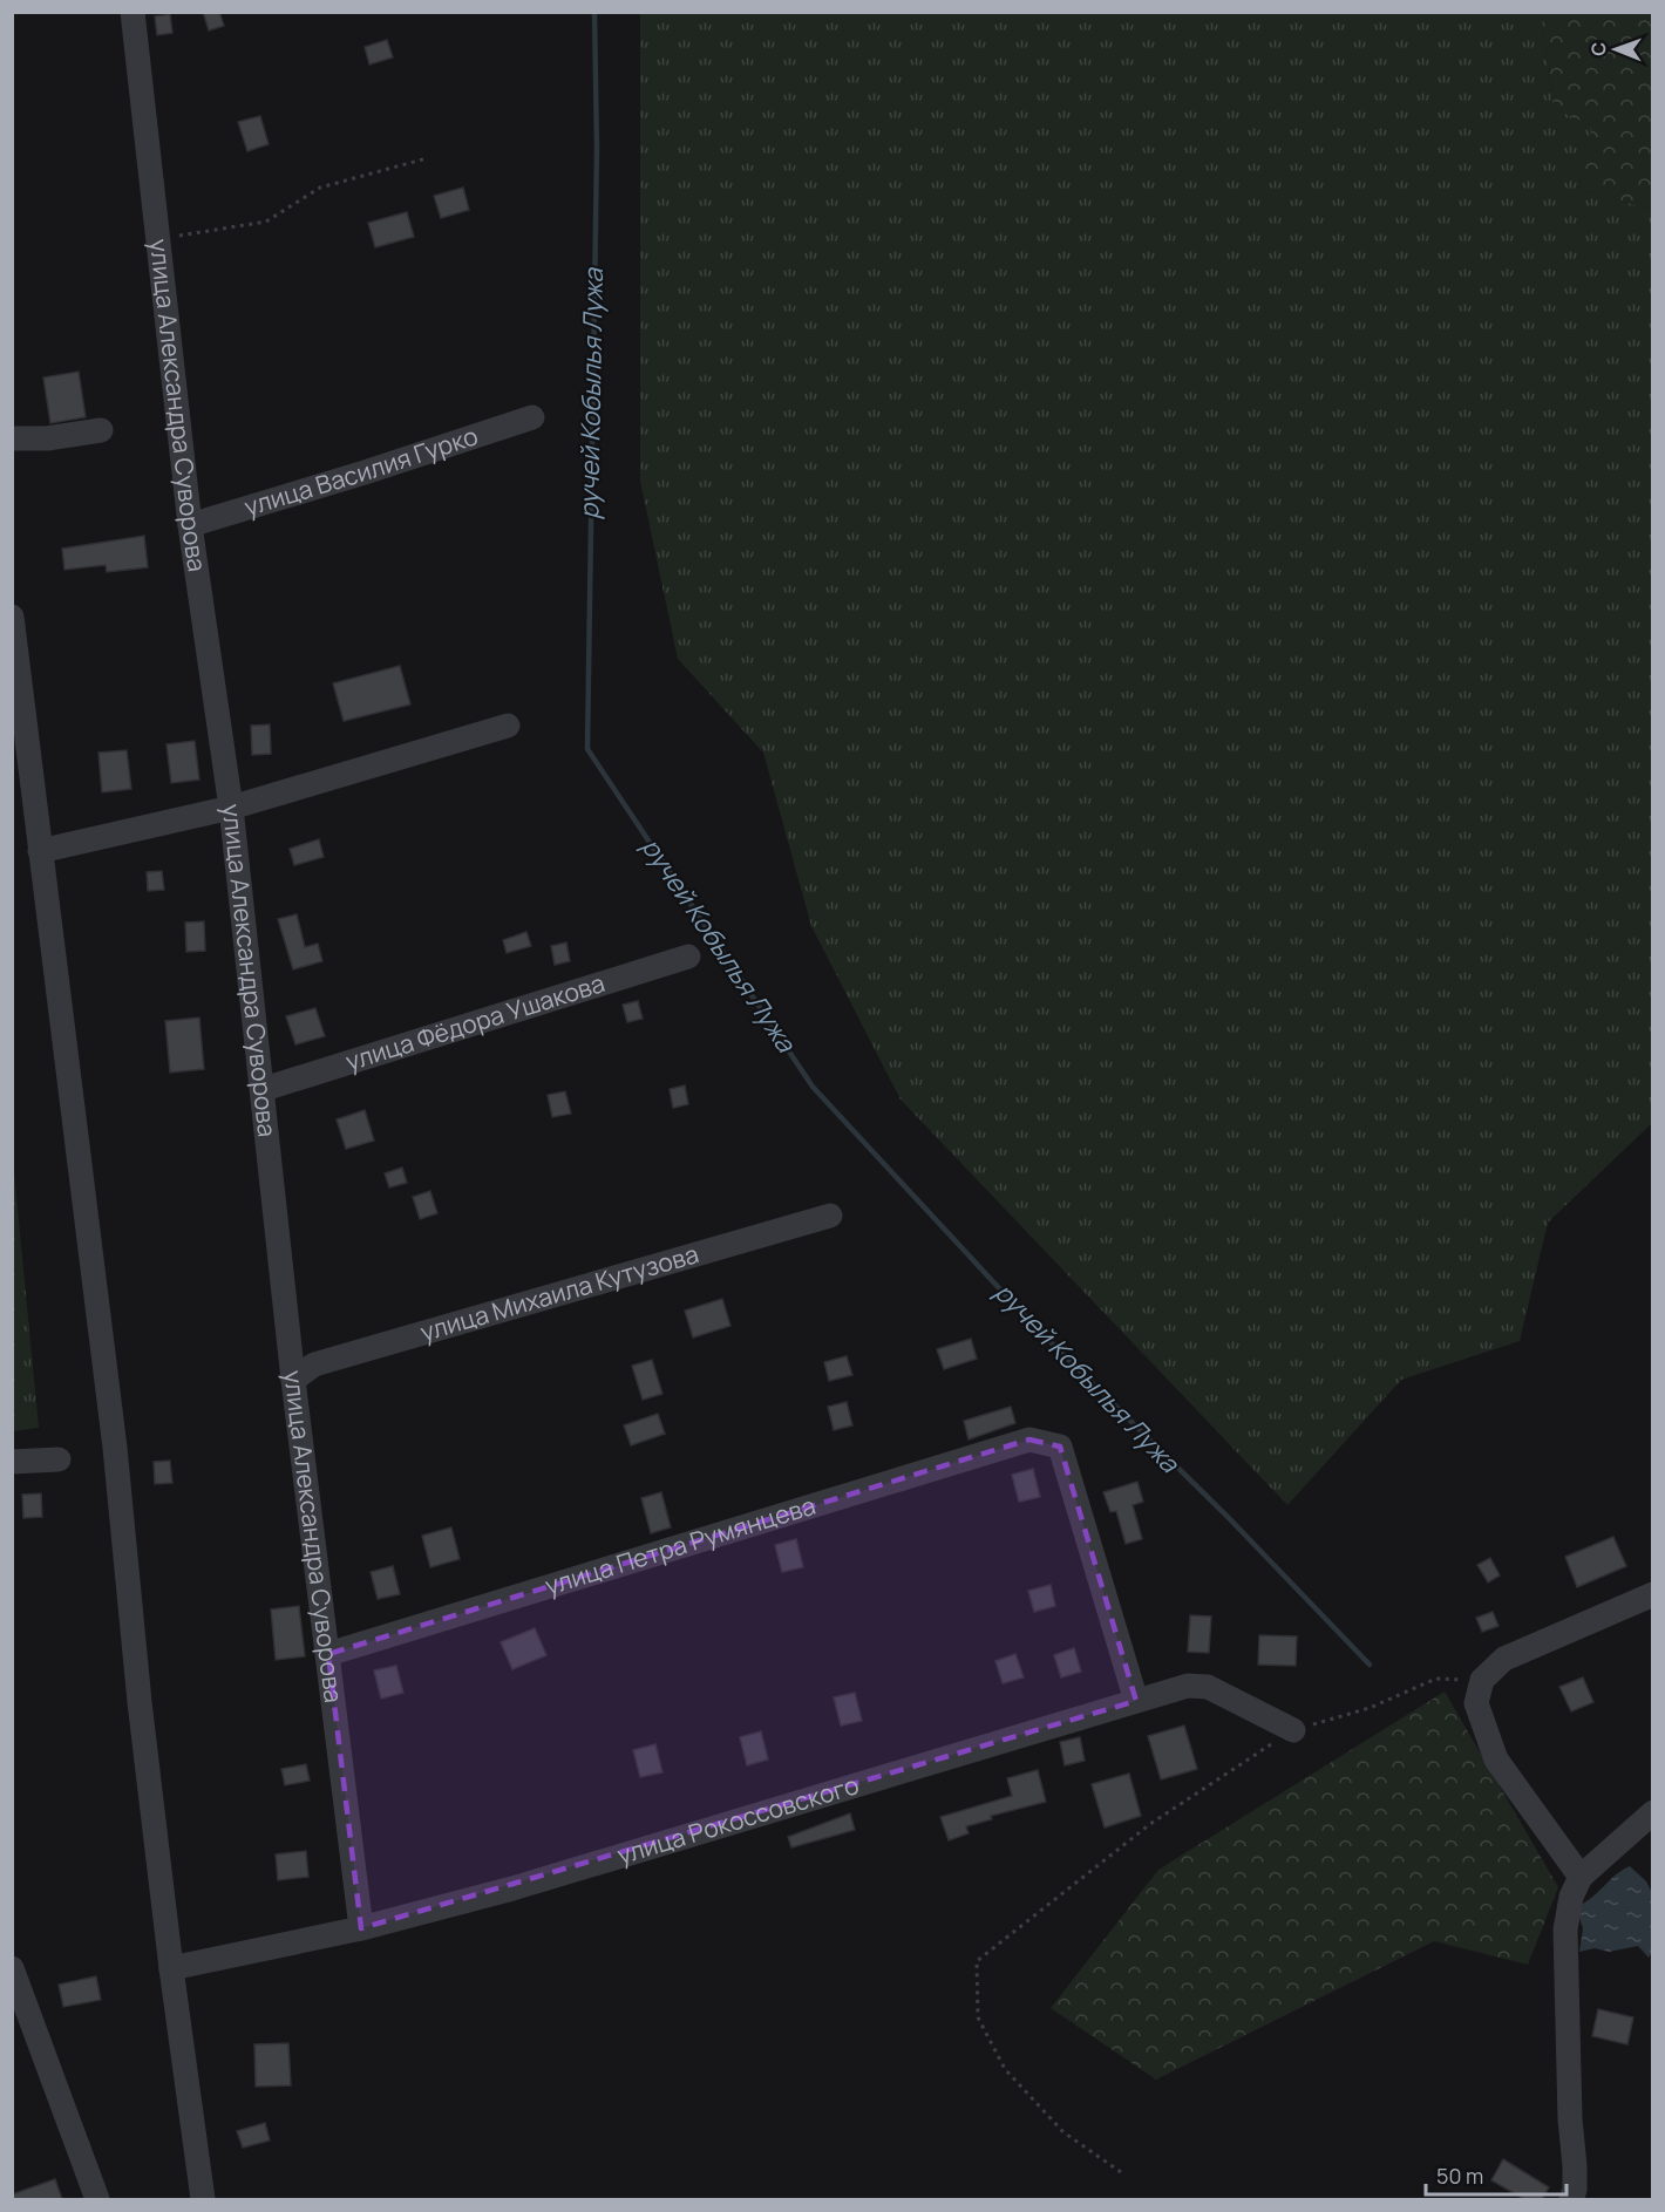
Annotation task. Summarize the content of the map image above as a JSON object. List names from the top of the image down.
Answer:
{
  "streets": {
    "street": [
      "улица Александра Суворова",
      "улица Василия Гурко",
      "улица Фёдора Ушакова",
      "улица Михаила Кутузова",
      "улица Петра Румянцева",
      "улица Рокоссовского"
    ]
  },
  "crossings": [
    ["улица Александра Суворова", "улица Василия Гурко"],
    ["улица Александра Суворова", "улица Фёдора Ушакова"],
    ["улица Александра Суворова", "улица Михаила Кутузова"],
    ["улица Александра Суворова", "улица Петра Румянцева"],
    ["улица Александра Суворова", "улица Рокоссовского"],
    ["улица Петра Румянцева", "улица Рокоссовского"]
  ],
  "water": ["ручей Кобылья Лужа"],
  "scale_bar": "50 m",
  "north": "left"
}
